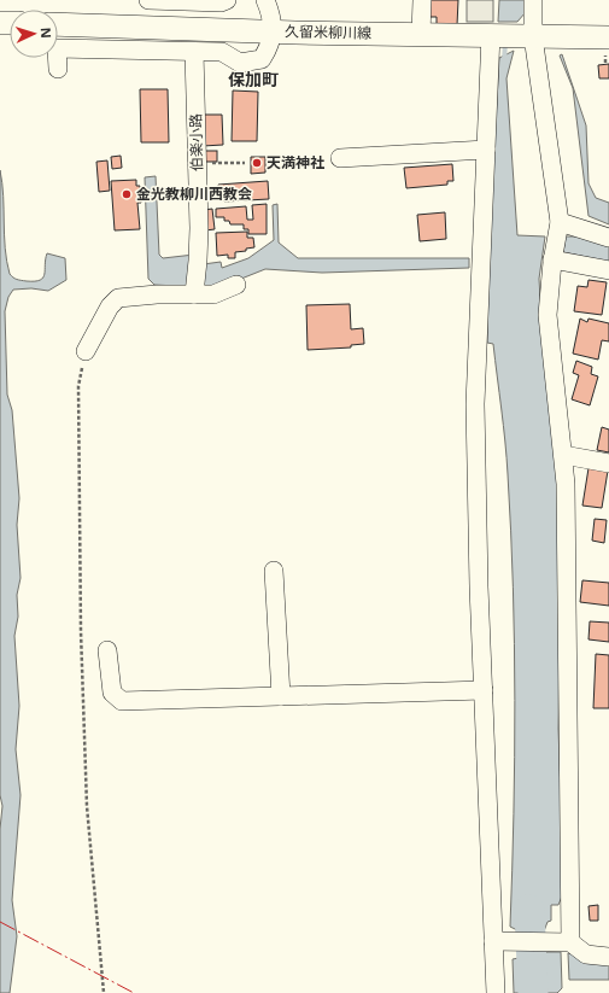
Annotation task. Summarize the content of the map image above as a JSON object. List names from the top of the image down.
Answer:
{
  "streets": {
    "main road": ["久留米柳川線"],
    "street": ["伯楽小路"]
  },
  "districts": ["保加町"],
  "places": ["天満神社", "金光教柳川西教会"],
  "north": "right"
}
